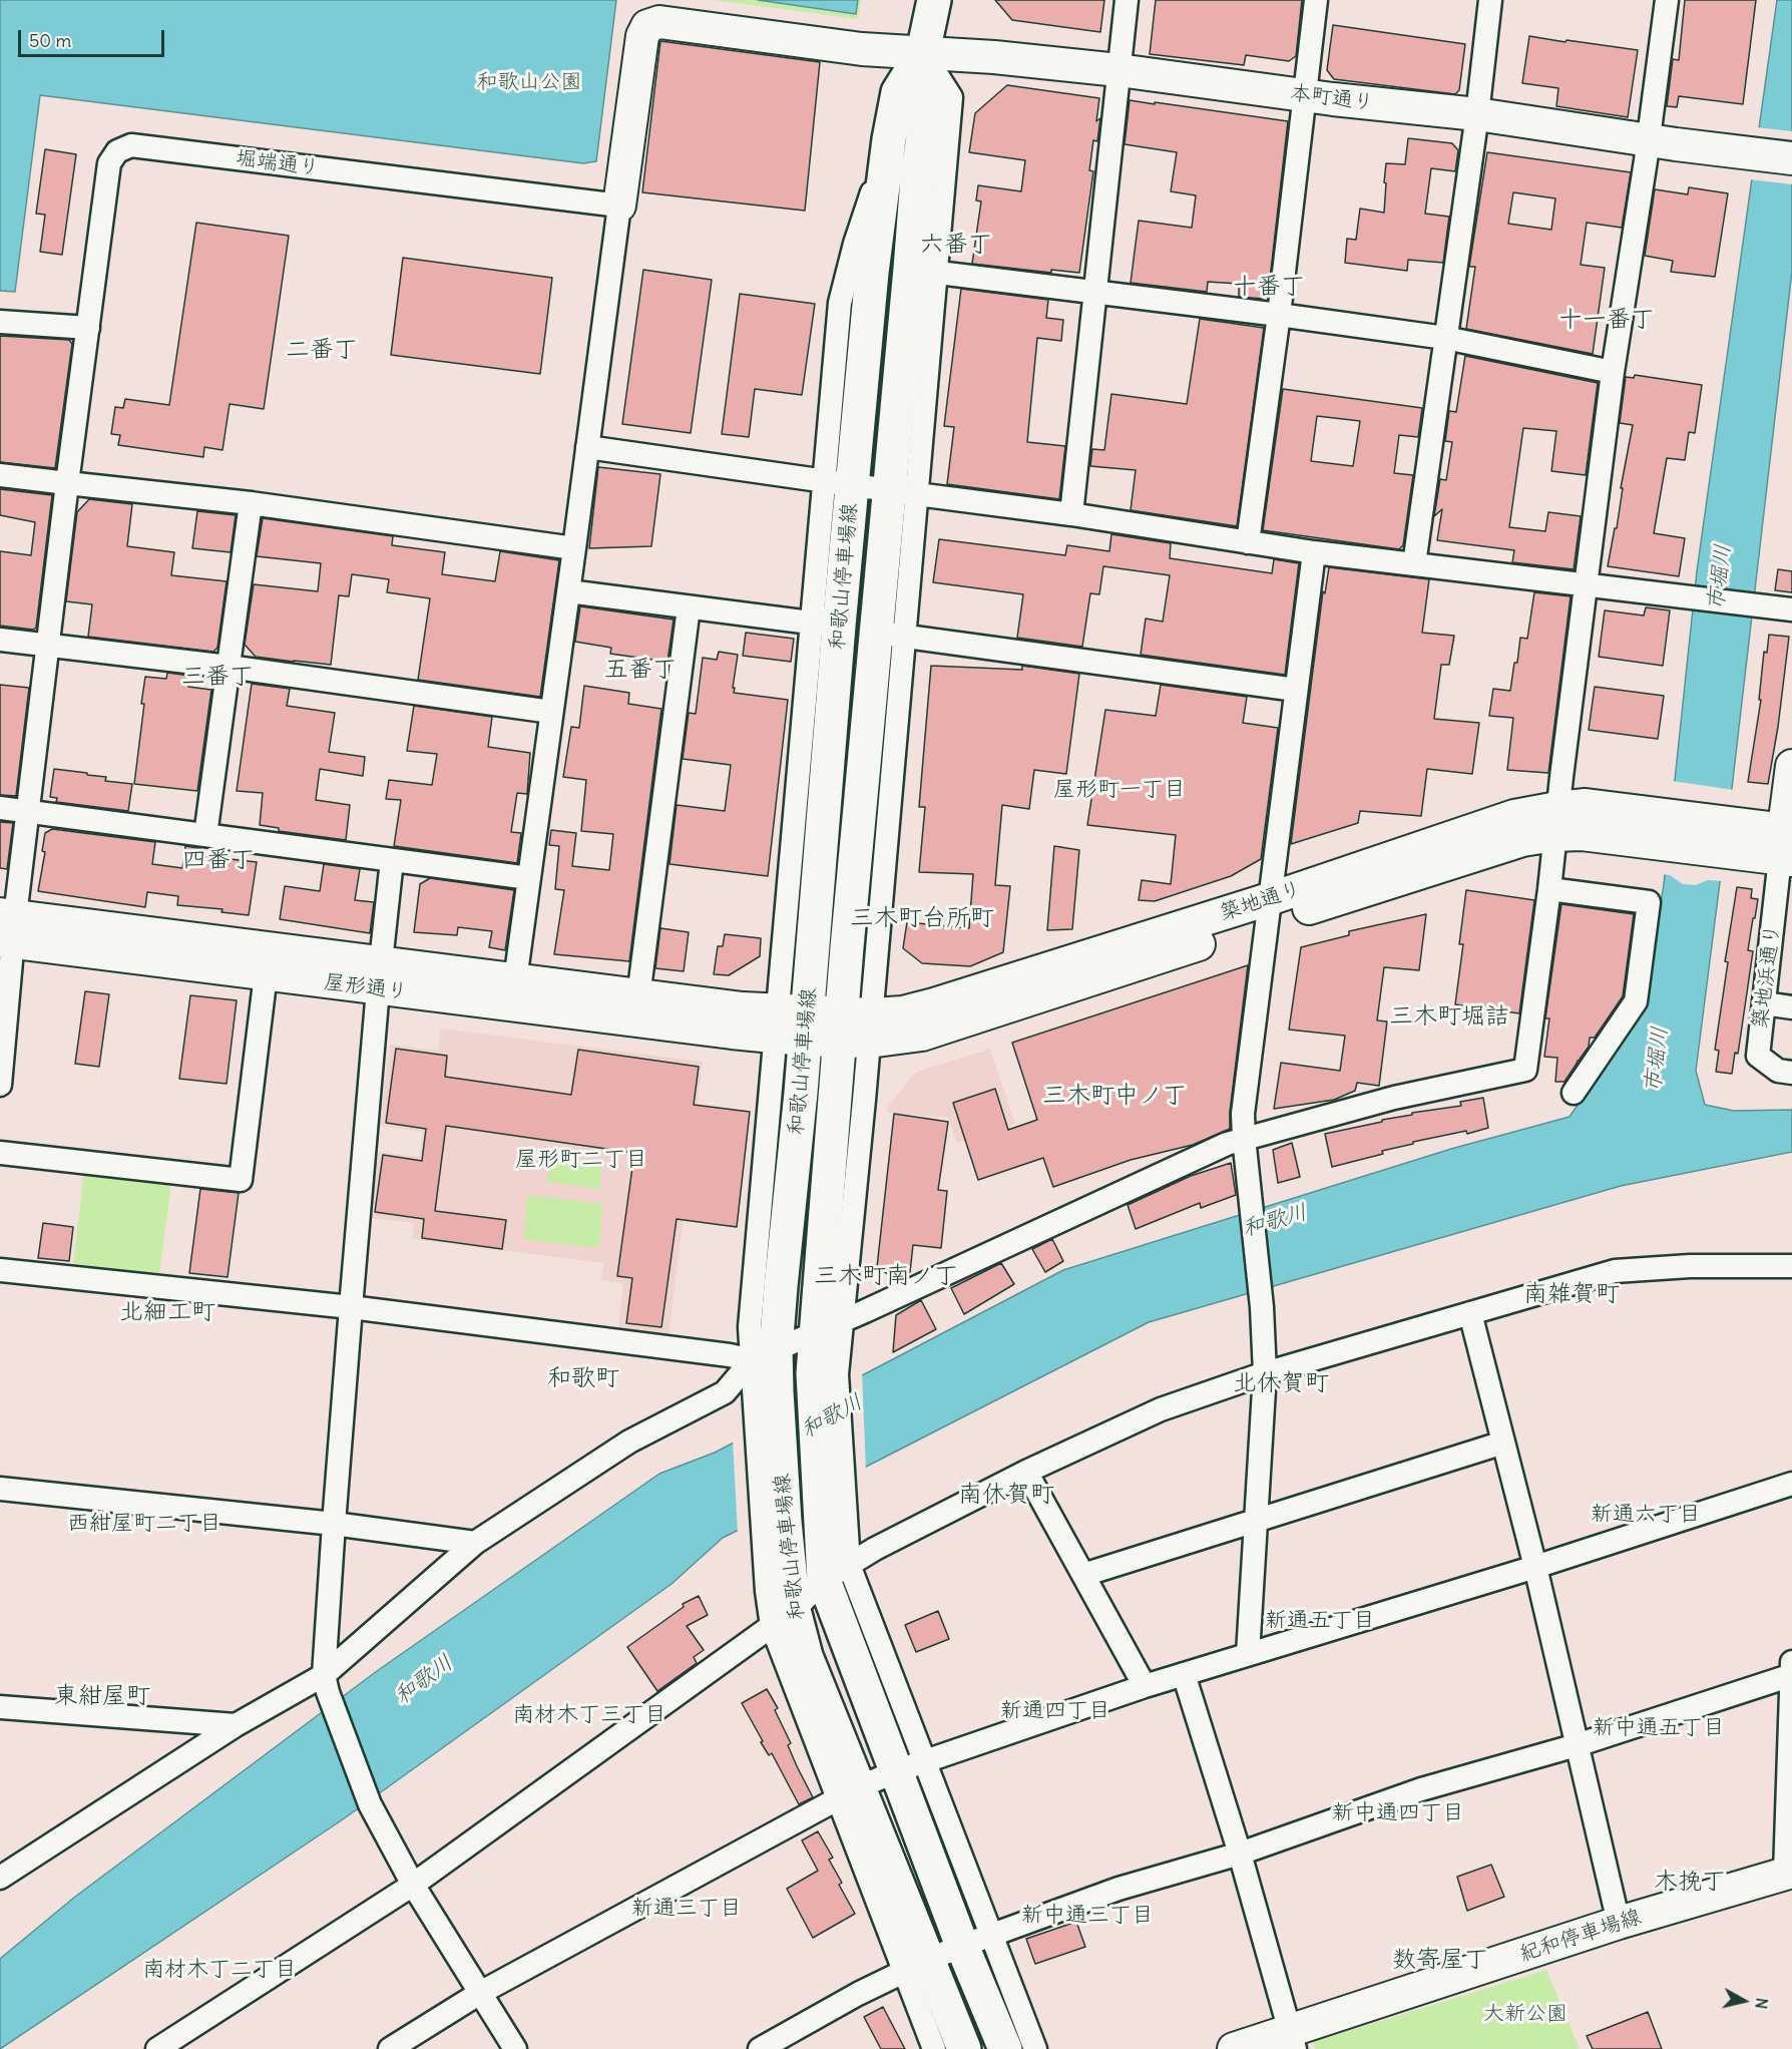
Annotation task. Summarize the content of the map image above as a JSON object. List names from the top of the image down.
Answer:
{
  "streets": {
    "main road": ["和歌山停車場線"],
    "street": [
      "本町通り",
      "堀端通り",
      "築地通り",
      "築地浜通り",
      "屋形通り",
      "紀和停車場線"
    ]
  },
  "crossings": [
    ["本町通り", "堀端通り"],
    ["本町通り", "和歌山停車場線"],
    ["堀端通り", "屋形通り"],
    ["和歌山停車場線", "築地通り"],
    ["築地通り", "築地浜通り"],
    ["築地通り", "屋形通り"]
  ],
  "districts": [
    "六番丁",
    "十番丁",
    "十一番丁",
    "二番丁",
    "五番丁",
    "三番丁",
    "屋形町一丁目",
    "四番丁",
    "三木町台所町",
    "三木町堀詰",
    "三木町中ノ丁",
    "屋形町二丁目",
    "三木町南ノ丁",
    "南雑賀町",
    "北細工町",
    "和歌町",
    "北休賀町",
    "南休賀町",
    "新通六丁目",
    "西紺屋町二丁目",
    "新通五丁目",
    "東紺屋町",
    "新通四丁目",
    "南材木丁三丁目",
    "新中通五丁目",
    "新中通四丁目",
    "木挽丁",
    "新通三丁目",
    "新中通三丁目",
    "数寄屋丁",
    "南材木丁二丁目"
  ],
  "water": ["市堀川", "和歌川"],
  "parks": ["和歌山公園", "大新公園"],
  "scale_bar": "50 m",
  "north": "right"
}
